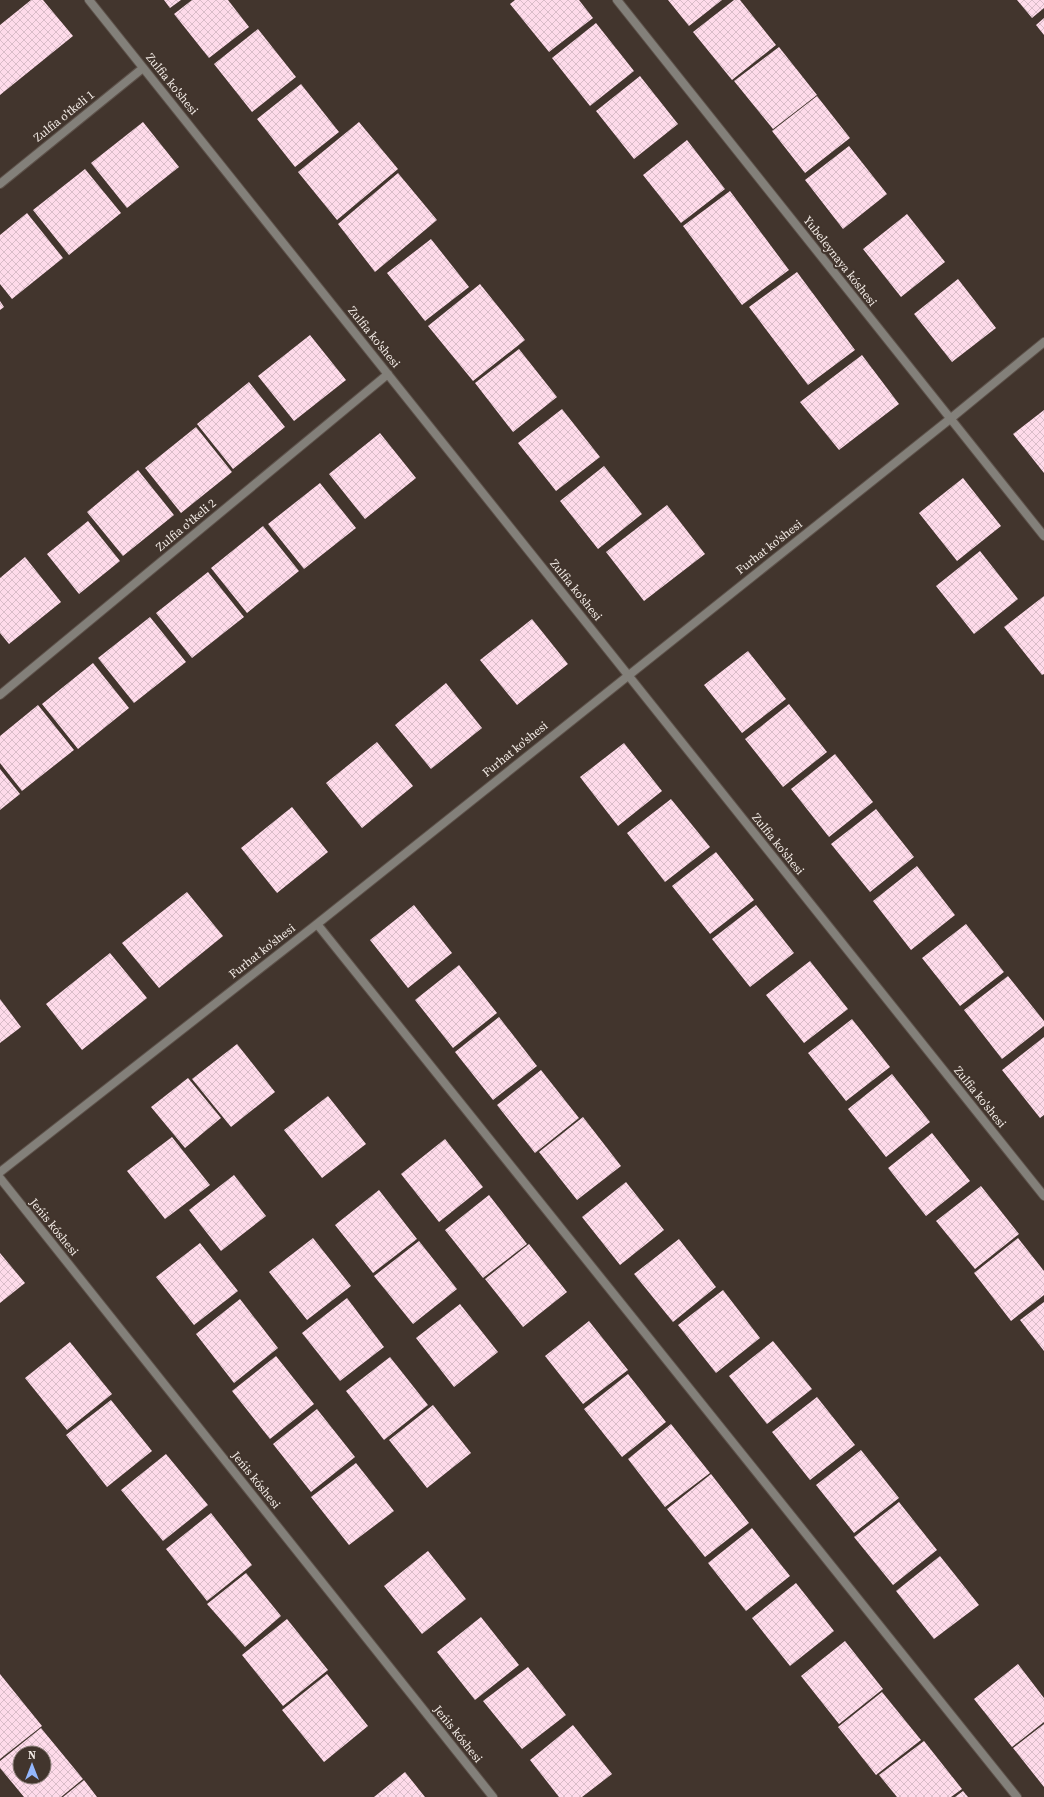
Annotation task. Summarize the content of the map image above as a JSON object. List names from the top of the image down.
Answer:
{
  "streets": {
    "street": [
      "Zulfia ko'shesi",
      "Zulfia o'tkeli 1",
      "Yubeleynaya kóshesi",
      "Zulfia o'tkeli 2",
      "Furhat ko'shesi",
      "Jeńis kóshesi"
    ]
  },
  "crossings": [
    ["Zulfia ko'shesi", "Zulfia o'tkeli 1"],
    ["Zulfia ko'shesi", "Zulfia o'tkeli 2"],
    ["Zulfia ko'shesi", "Furhat ko'shesi"],
    ["Yubeleynaya kóshesi", "Furhat ko'shesi"]
  ],
  "north": "top"
}
